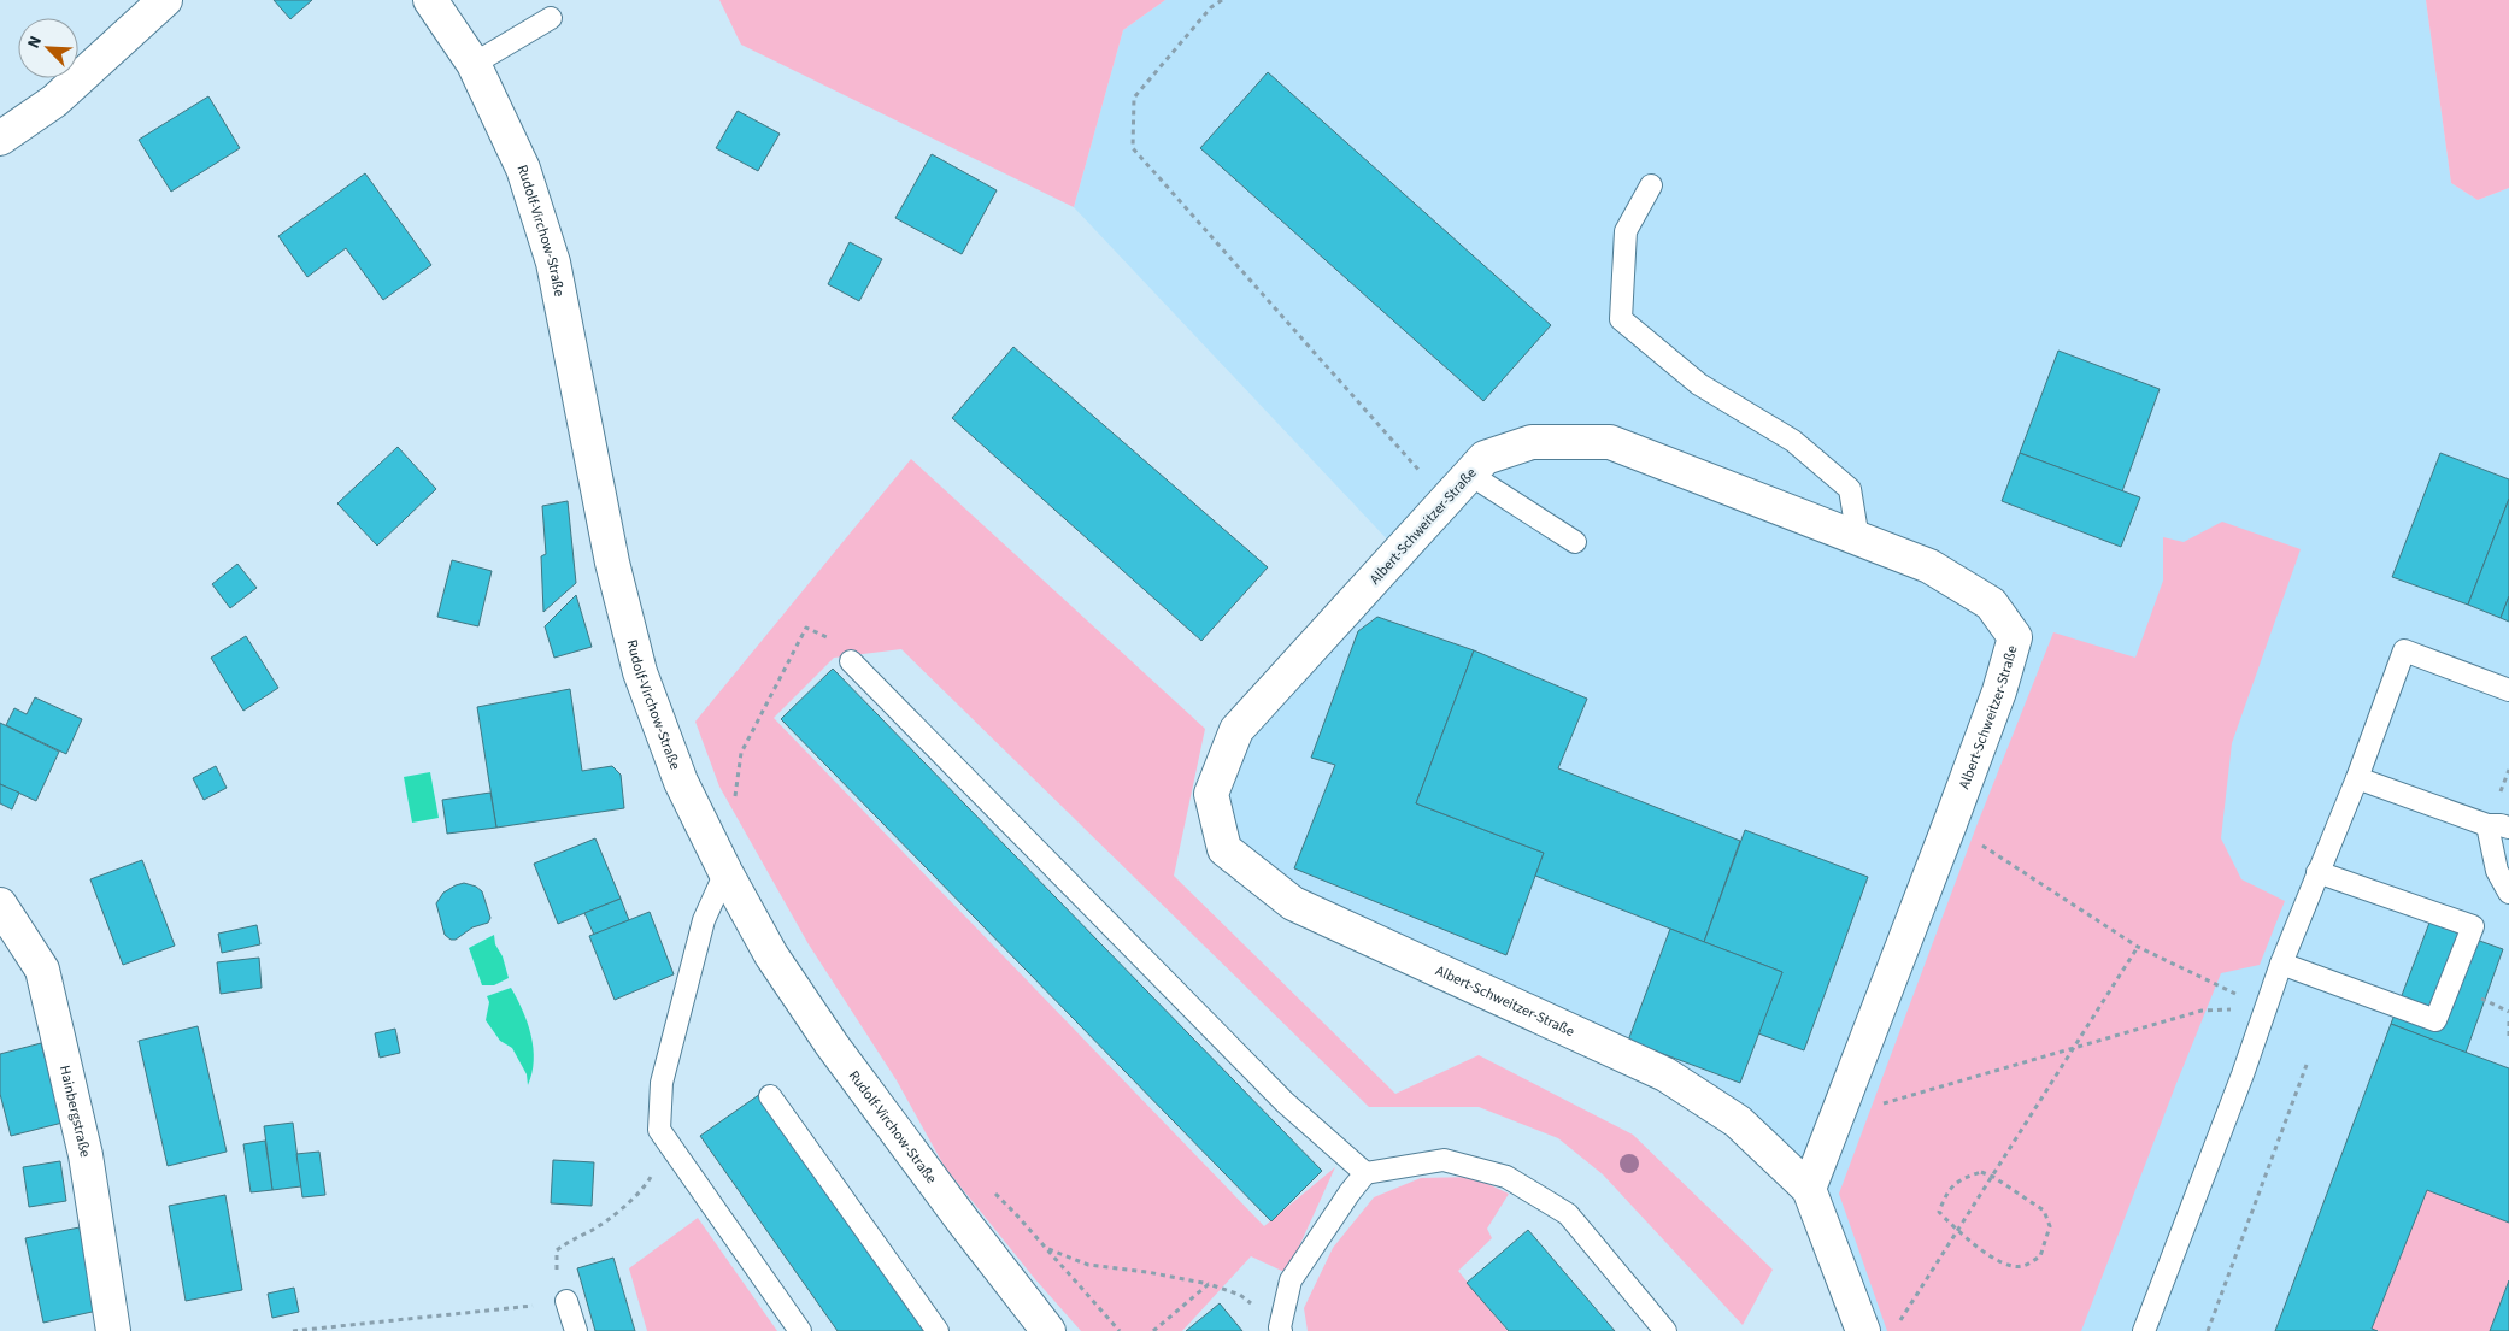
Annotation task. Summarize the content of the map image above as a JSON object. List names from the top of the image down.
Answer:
{
  "streets": {
    "street": ["Rudolf-Virchow-Straße", "Albert-Schweitzer-Straße", "Hainbergstraße"]
  },
  "north": "top left"
}
